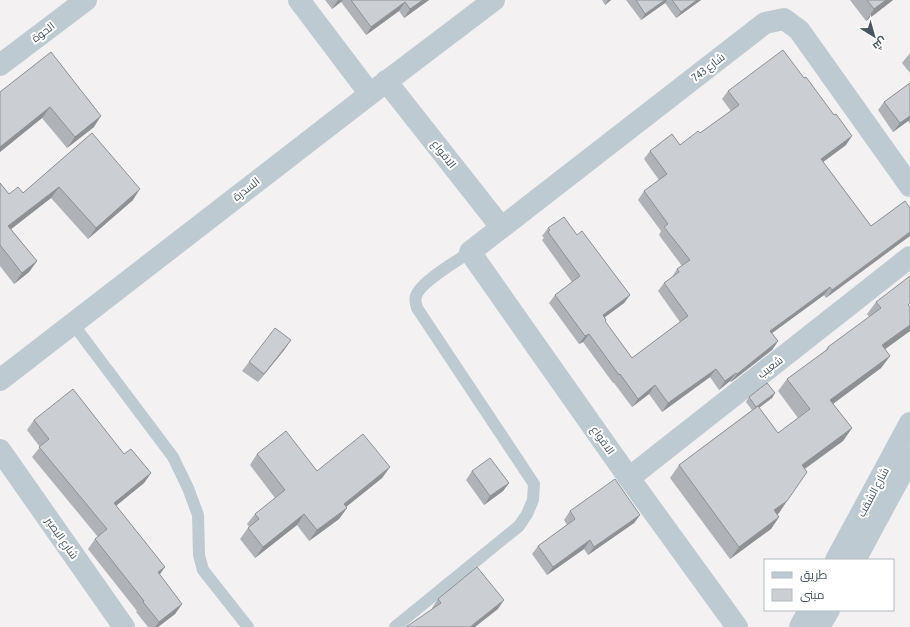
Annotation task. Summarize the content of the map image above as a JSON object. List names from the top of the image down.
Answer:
{
  "streets": {
    "street": [
      "الحوة",
      "شارع 743",
      "الاقواع",
      "السدرة",
      "شعيب",
      "شارع الشقب",
      "شارع البصير"
    ]
  },
  "crossings": [
    ["شارع 743", "الاقواع"],
    ["الاقواع", "السدرة"],
    ["الاقواع", "شعيب"]
  ],
  "legend": ["طريق", "مبنى"],
  "north": "bottom right"
}
